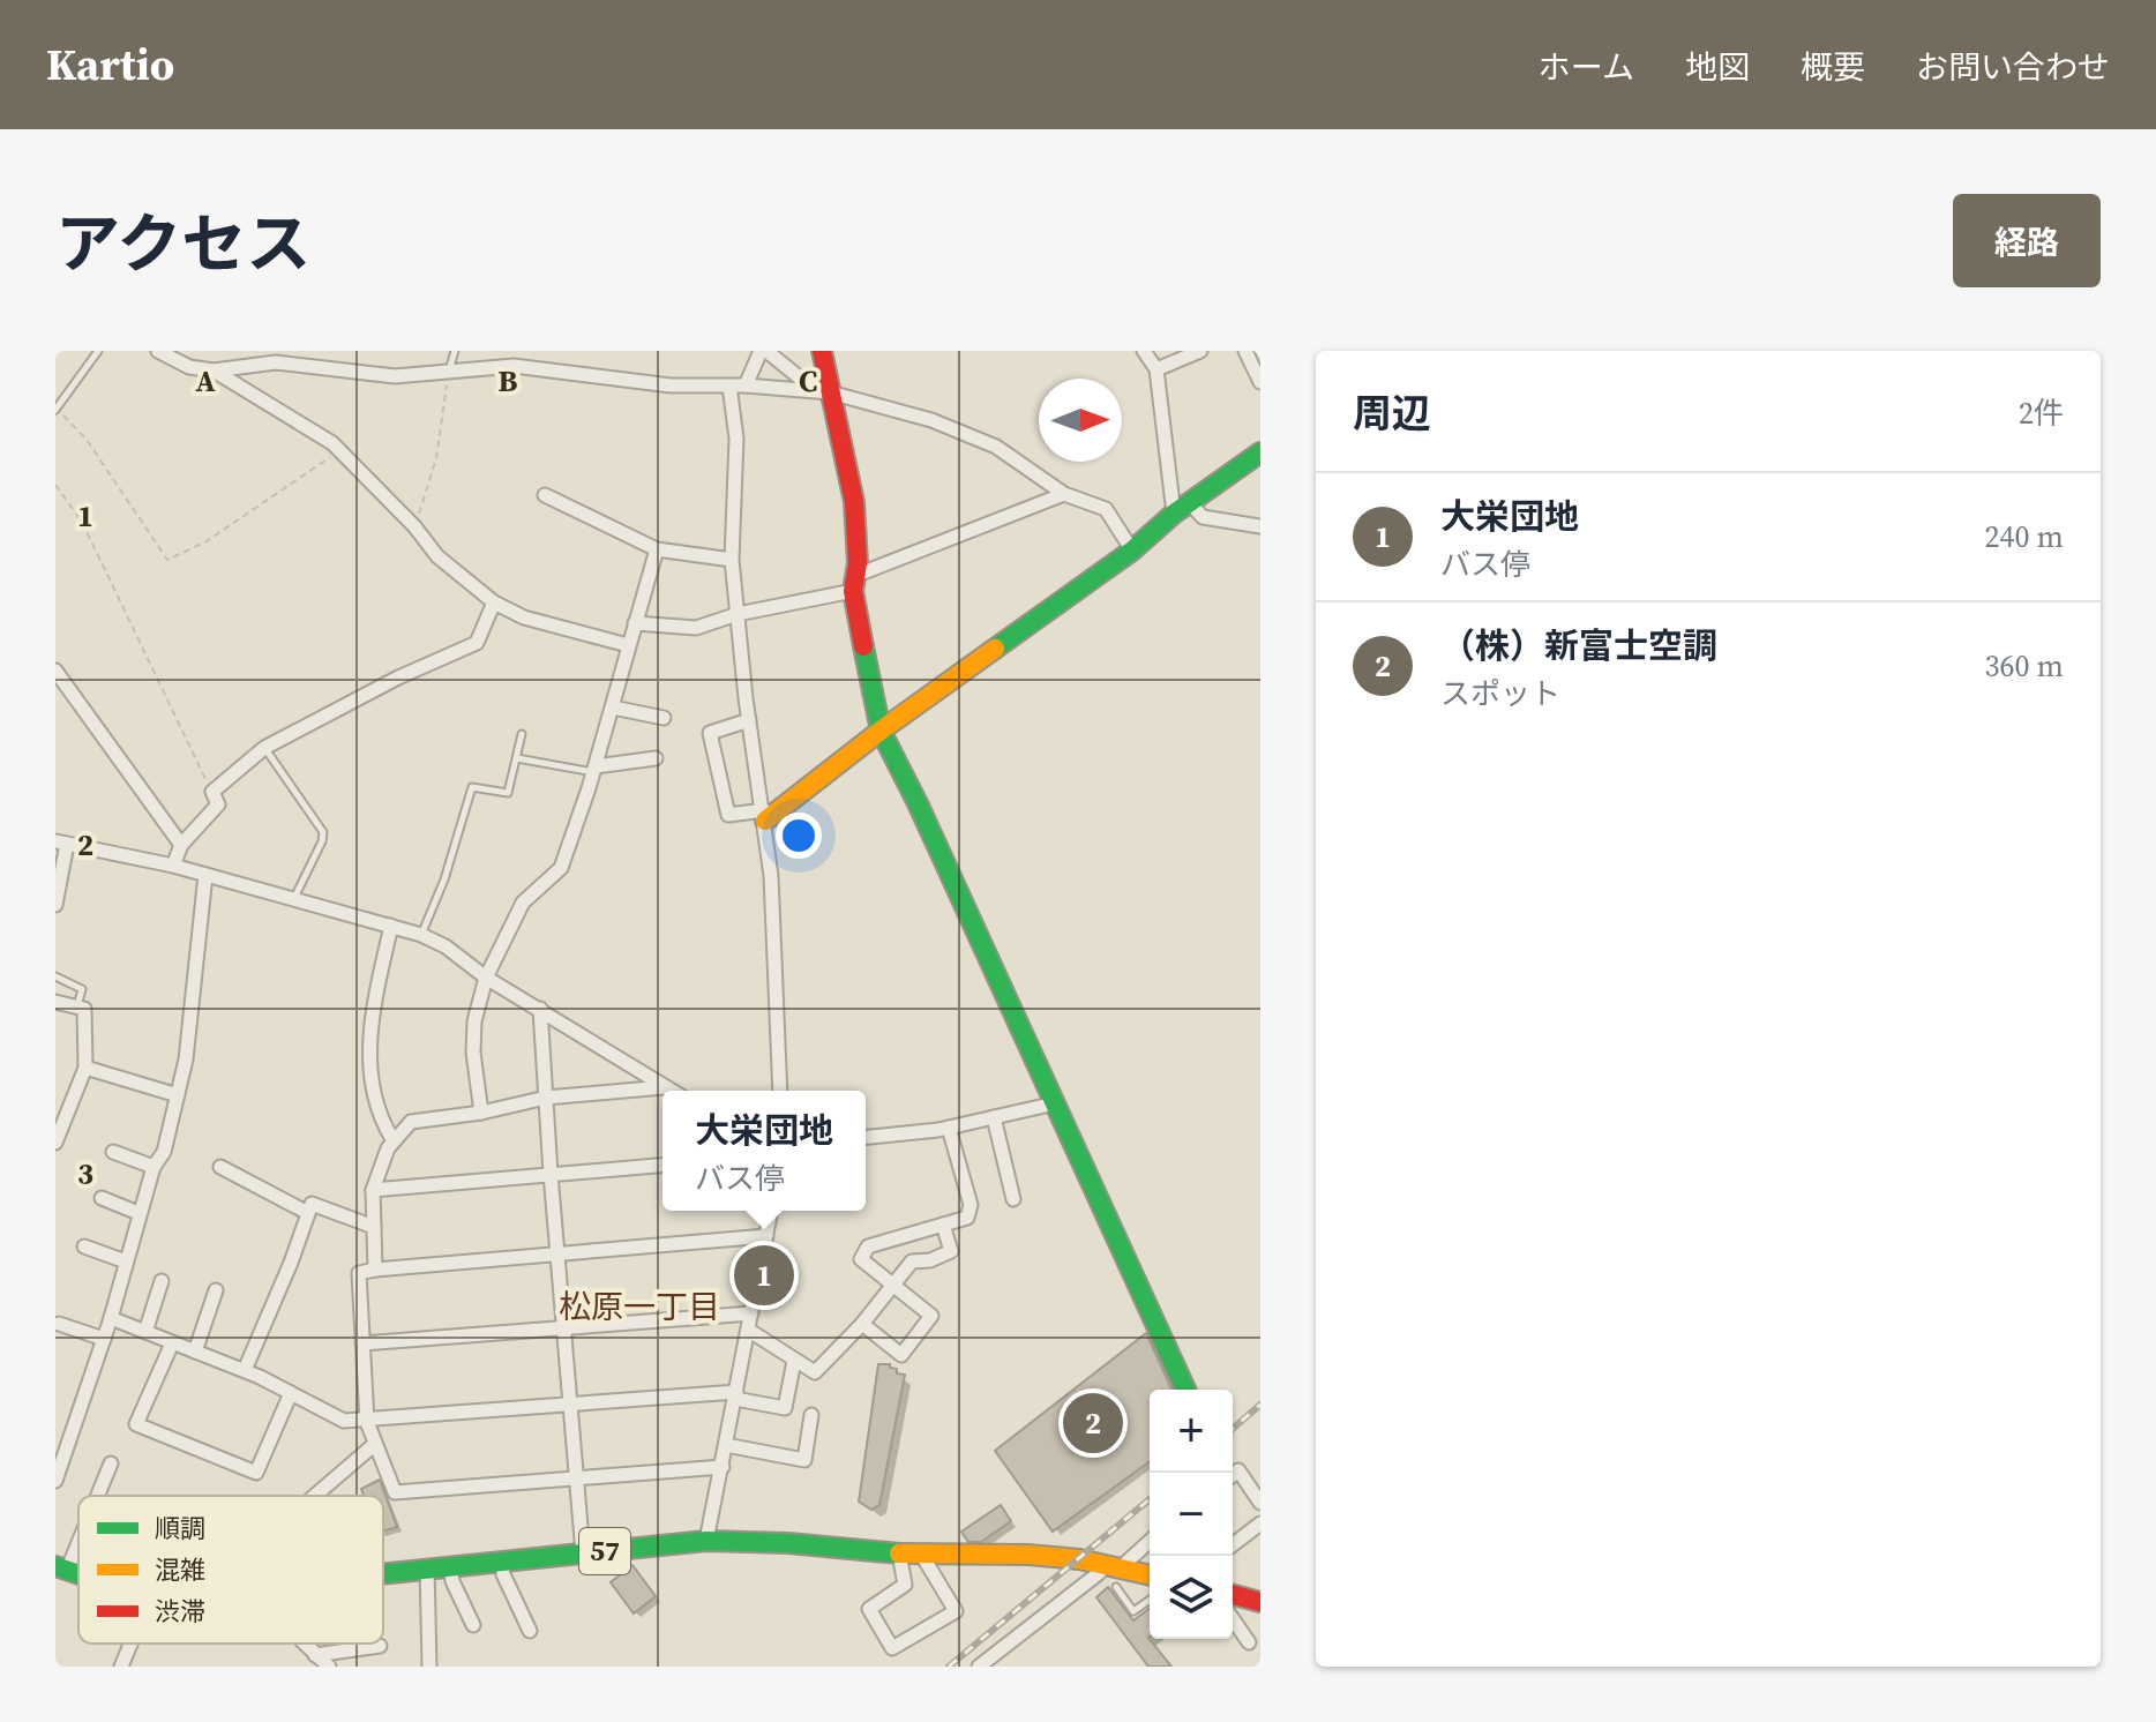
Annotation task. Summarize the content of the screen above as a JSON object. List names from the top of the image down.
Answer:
{
  "streets": {
    "street": ["57"]
  },
  "districts": ["松原一丁目"],
  "legend": ["順調", "混雑", "渋滞"],
  "north": "right",
  "page": {
    "header": "Kartio",
    "nav": [
      "ホーム",
      "地図",
      "概要",
      "お問い合わせ"
    ],
    "title": "アクセス",
    "buttons": "経路",
    "heading": ["周辺", "2件"],
    "list": [
      {
        "mark": "1",
        "name": "大栄団地",
        "note": "バス停",
        "value": "240 m"
      },
      {
        "mark": "2",
        "name": "（株）新富士空調",
        "note": "スポット",
        "value": "360 m"
      }
    ],
    "popup": ["大栄団地", "バス停"],
    "pins": ["1", "2"],
    "map_buttons": ["+", "−"]
  },
  "grid": {
    "columns": ["A", "B", "C"],
    "rows": ["1", "2", "3"]
  }
}
